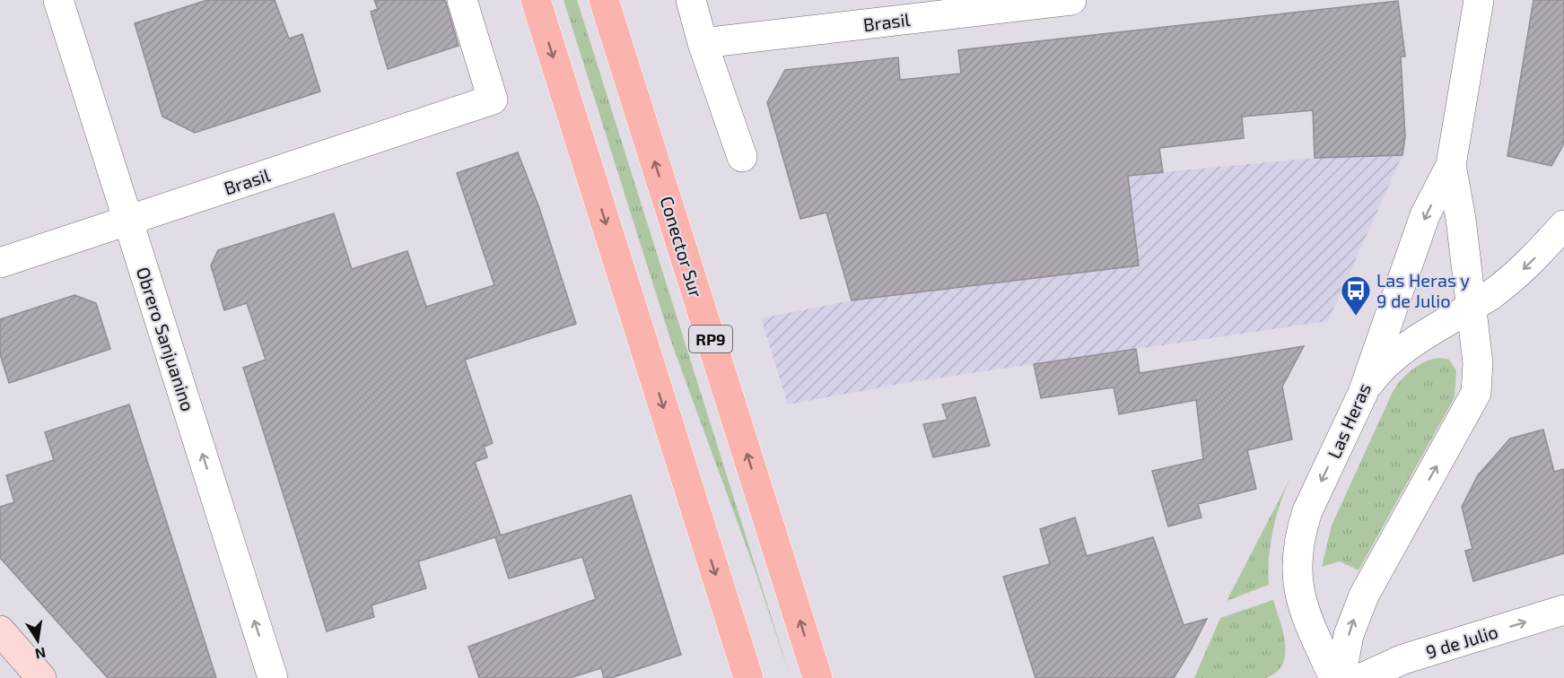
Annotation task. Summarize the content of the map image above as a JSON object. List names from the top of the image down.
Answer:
{
  "streets": {
    "main road": ["Conector Sur", "RP9"],
    "street": [
      "Brasil",
      "Obrero Sanjuanino",
      "Las Heras",
      "9 de Julio"
    ]
  },
  "crossings": [
    ["Brasil", "Obrero Sanjuanino"]
  ],
  "one_way": ["Obrero Sanjuanino", "9 de Julio"],
  "places": {
    "bus stop": ["Las Heras y 9 de Julio"]
  },
  "north": "bottom"
}
